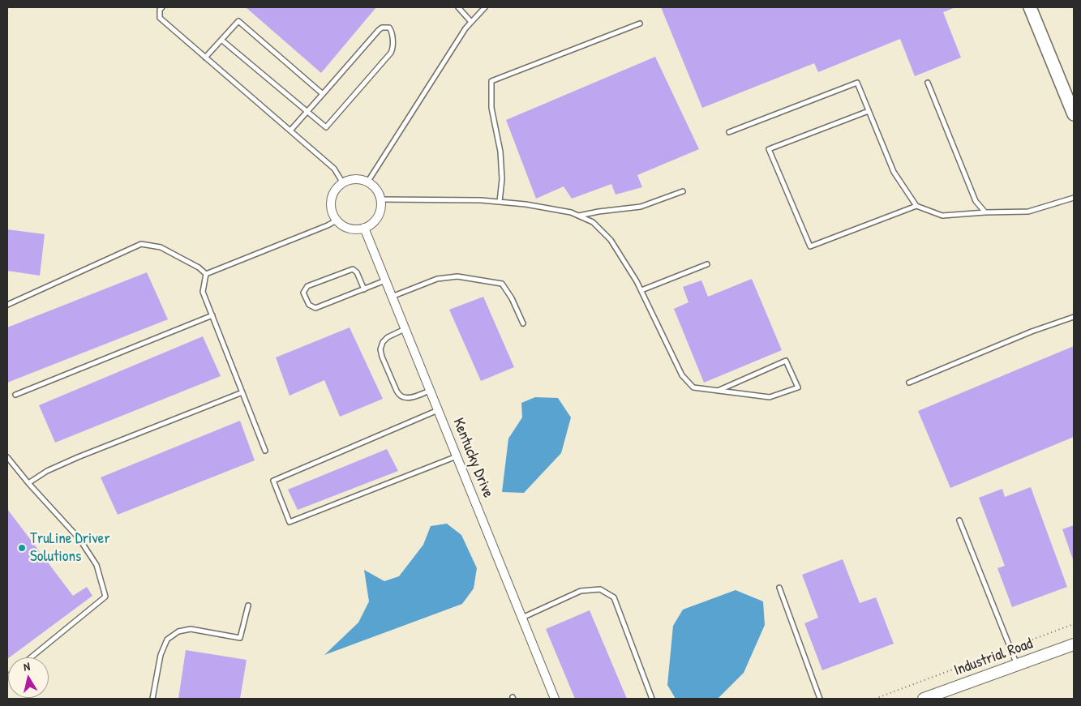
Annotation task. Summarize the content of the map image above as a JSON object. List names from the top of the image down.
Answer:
{
  "streets": {
    "main road": ["Industrial Road"],
    "street": ["Kentucky Drive"]
  },
  "places": ["TruLine Driver Solutions"],
  "north": "top"
}
